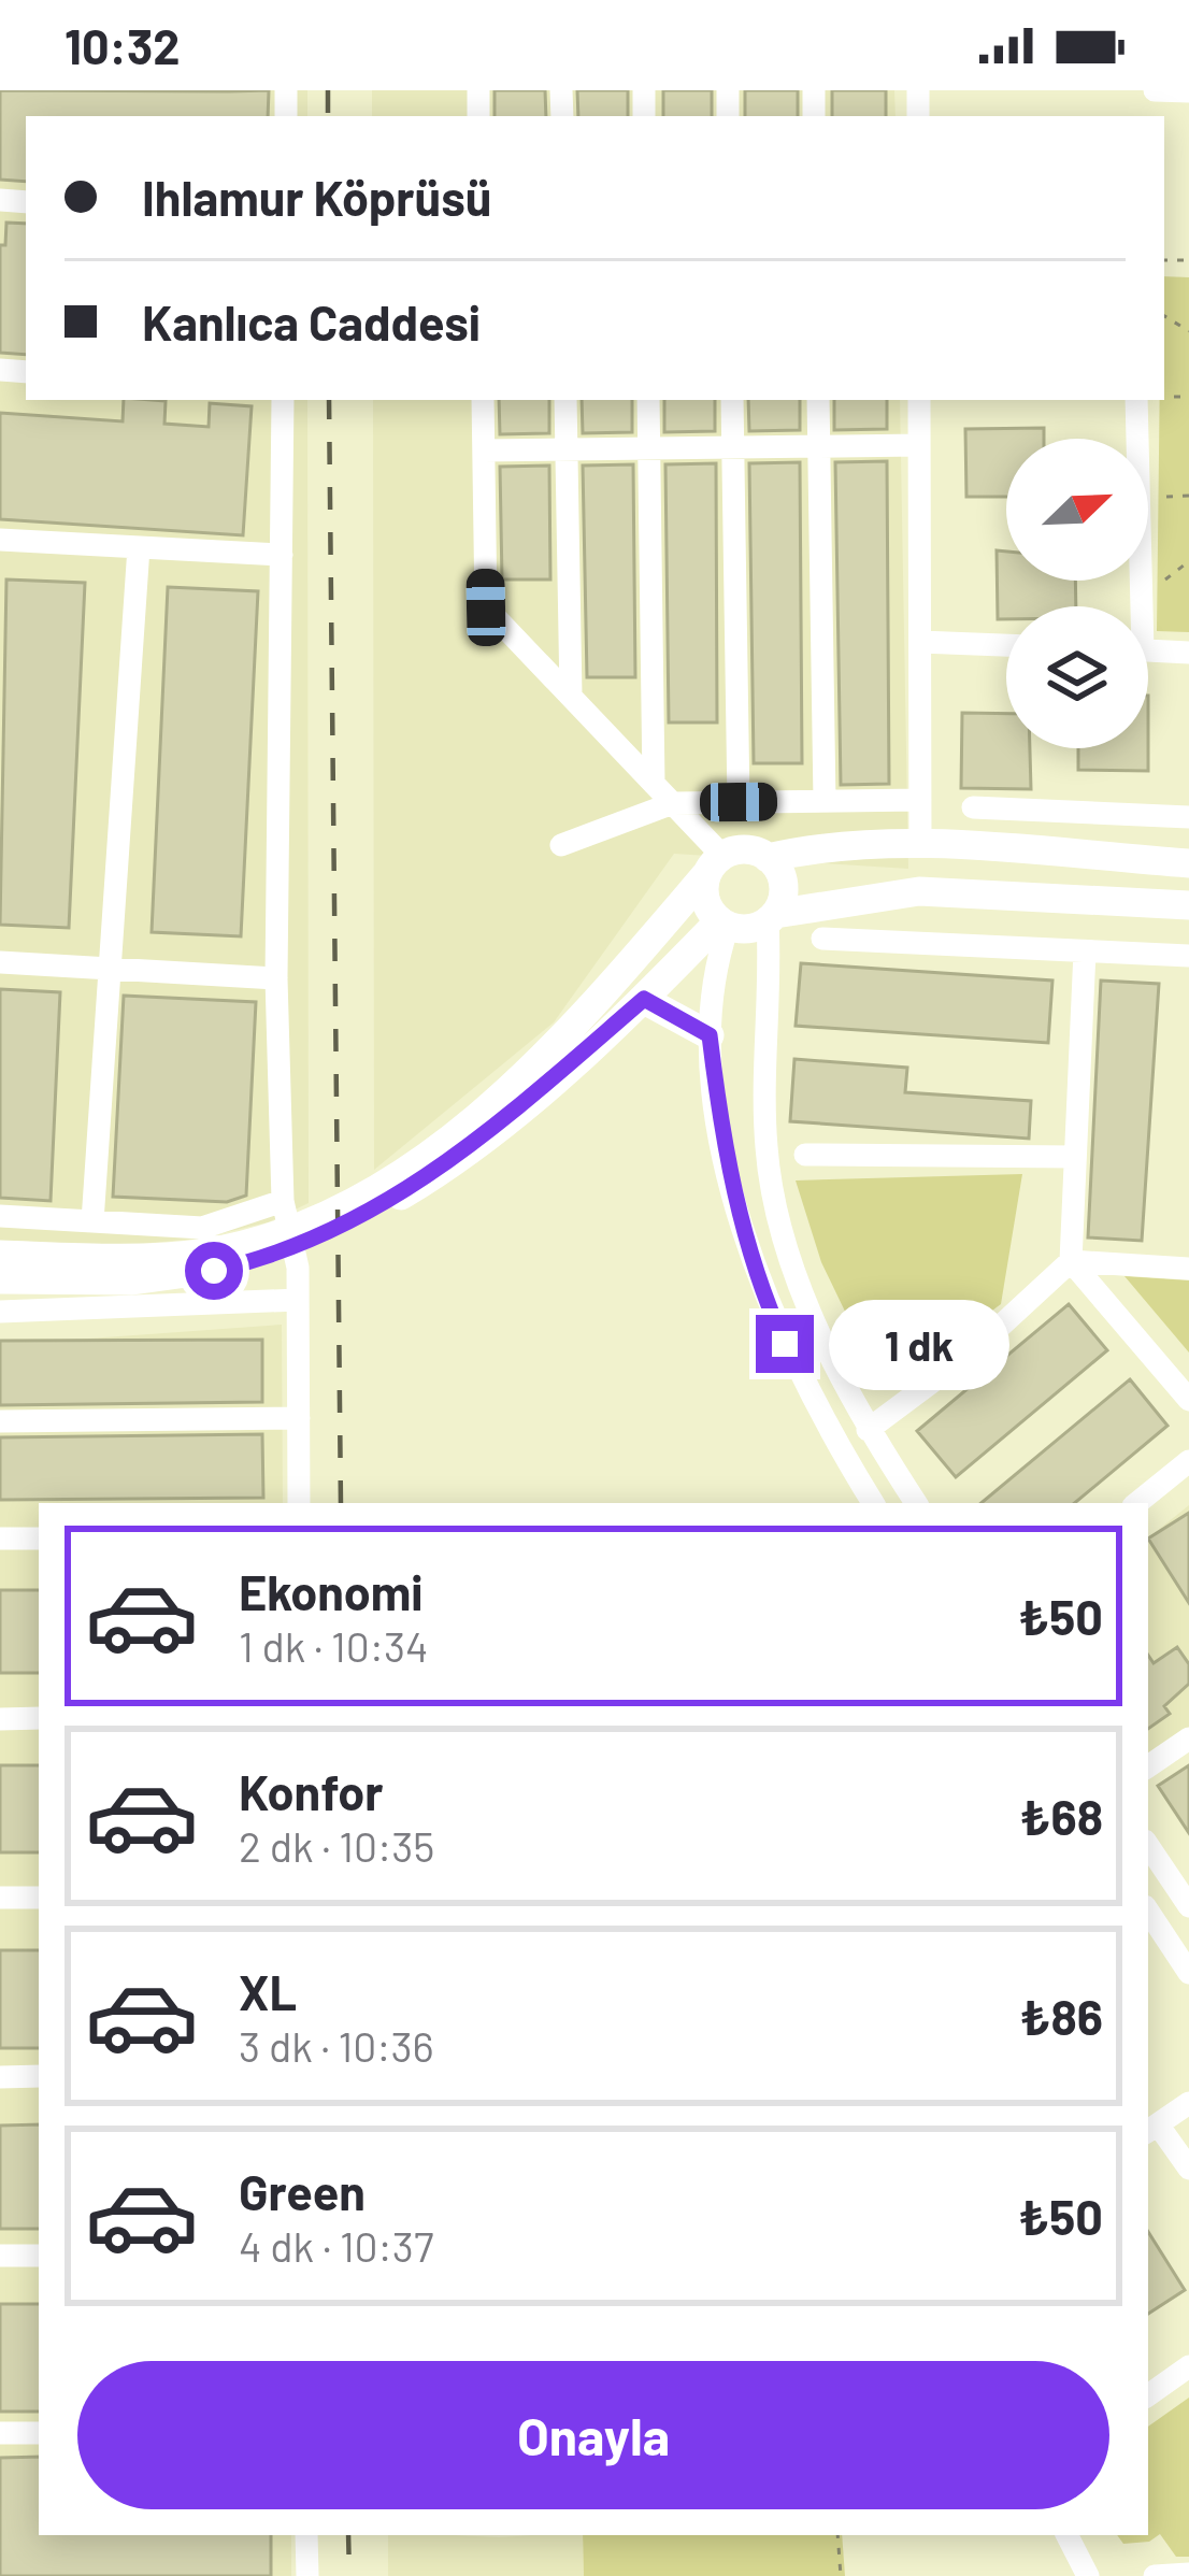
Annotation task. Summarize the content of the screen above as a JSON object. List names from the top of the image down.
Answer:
{
  "north": "top right",
  "page": {
    "status": "10:32",
    "banner": ["Ihlamur Köprüsü", "Kanlıca Caddesi"],
    "bubble": "1 dk",
    "list": [
      {
        "name": "Ekonomi",
        "note": "1 dk · 10:34",
        "value": "₺50"
      },
      {
        "name": "Konfor",
        "note": "2 dk · 10:35",
        "value": "₺68"
      },
      {
        "name": "XL",
        "note": "3 dk · 10:36",
        "value": "₺86"
      },
      {
        "name": "Green",
        "note": "4 dk · 10:37",
        "value": "₺50"
      }
    ],
    "buttons": "Onayla"
  }
}
